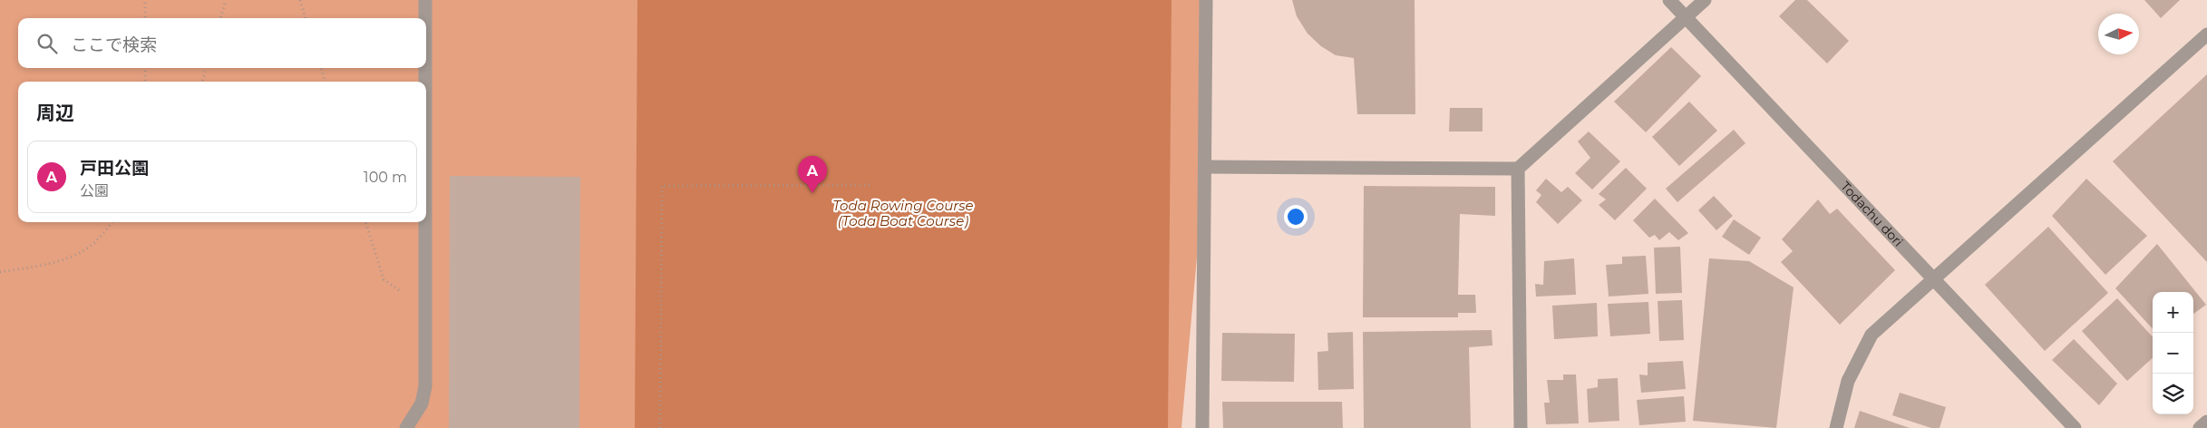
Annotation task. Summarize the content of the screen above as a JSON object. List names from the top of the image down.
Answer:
{
  "streets": {
    "street": ["Todachu dori"]
  },
  "water": ["Toda Rowing Course (Toda Boat Course)"],
  "north": "right",
  "page": {
    "search": "ここで検索",
    "heading": "周辺",
    "list": [
      {
        "mark": "A",
        "name": "戸田公園",
        "note": "公園",
        "value": "100 m"
      }
    ],
    "pins": "A",
    "map_buttons": ["+", "−"]
  }
}
